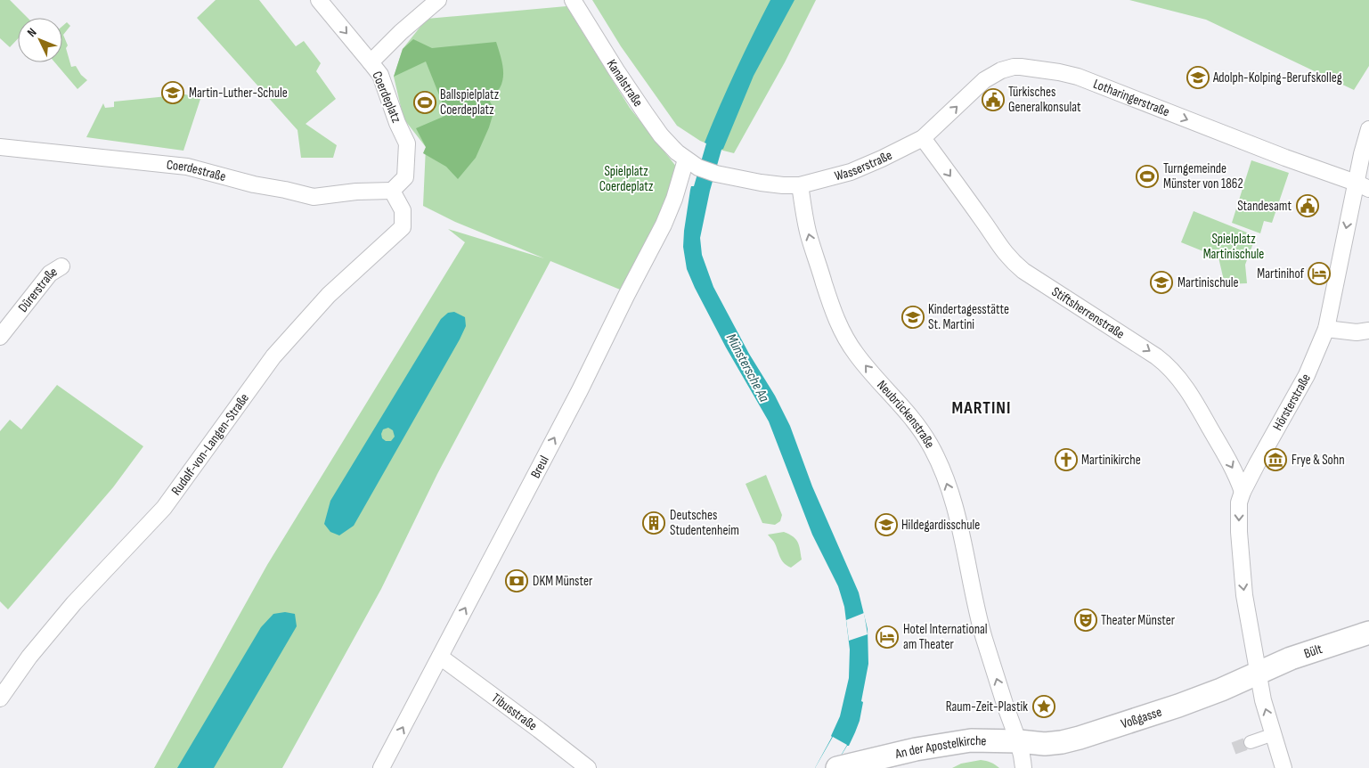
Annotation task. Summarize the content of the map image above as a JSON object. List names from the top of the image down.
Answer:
{
  "streets": {
    "main road": ["Bült", "Voßgasse", "An der Apostelkirche"],
    "street": [
      "Kanalstraße",
      "Coerdeplatz",
      "Lotharingerstraße",
      "Wasserstraße",
      "Coerdestraße",
      "Dürerstraße",
      "Stiftsherrenstraße",
      "Hörsterstraße",
      "Neubrückenstraße",
      "Rudolf-von-Langen-Straße",
      "Breul",
      "Tibusstraße"
    ]
  },
  "crossings": [
    ["Kanalstraße", "Breul"],
    ["Coerdeplatz", "Coerdestraße"],
    ["Coerdeplatz", "Rudolf-von-Langen-Straße"],
    ["Lotharingerstraße", "Wasserstraße"],
    ["Lotharingerstraße", "Stiftsherrenstraße"],
    ["Lotharingerstraße", "Hörsterstraße"],
    ["Wasserstraße", "Stiftsherrenstraße"],
    ["Wasserstraße", "Neubrückenstraße"],
    ["Coerdestraße", "Rudolf-von-Langen-Straße"],
    ["Stiftsherrenstraße", "Hörsterstraße"],
    ["Hörsterstraße", "Bült"],
    ["Hörsterstraße", "Voßgasse"],
    ["Neubrückenstraße", "Voßgasse"],
    ["Neubrückenstraße", "An der Apostelkirche"],
    ["Breul", "Tibusstraße"],
    ["Bült", "Voßgasse"],
    ["Voßgasse", "An der Apostelkirche"]
  ],
  "one_way": [
    "Lotharingerstraße",
    "Stiftsherrenstraße",
    "Neubrückenstraße",
    "Breul"
  ],
  "districts": ["MARTINI"],
  "water": ["Münstersche Aa"],
  "parks": ["Spielplatz Coerdeplatz", "Spielplatz Martinischule"],
  "places": {
    "school or university": [
      "Adolph-Kolping-Berufskolleg",
      "Martin-Luther-Schule",
      "Martinischule",
      "Kindertagesstätte St. Martini",
      "Hildegardisschule"
    ],
    "public building": ["Türkisches Generalkonsulat", "Standesamt"],
    "sports": ["Ballspielplatz Coerdeplatz", "Turngemeinde Münster von 1862"],
    "hotel": ["Martinihof", "Hotel International am Theater"],
    "church": ["Martinikirche"],
    "museum": ["Frye & Sohn"],
    "building": ["Deutsches Studentenheim"],
    "bank": ["DKM Münster"],
    "theatre": ["Theater Münster"],
    "place": ["Raum-Zeit-Plastik"]
  },
  "north": "top left"
}
